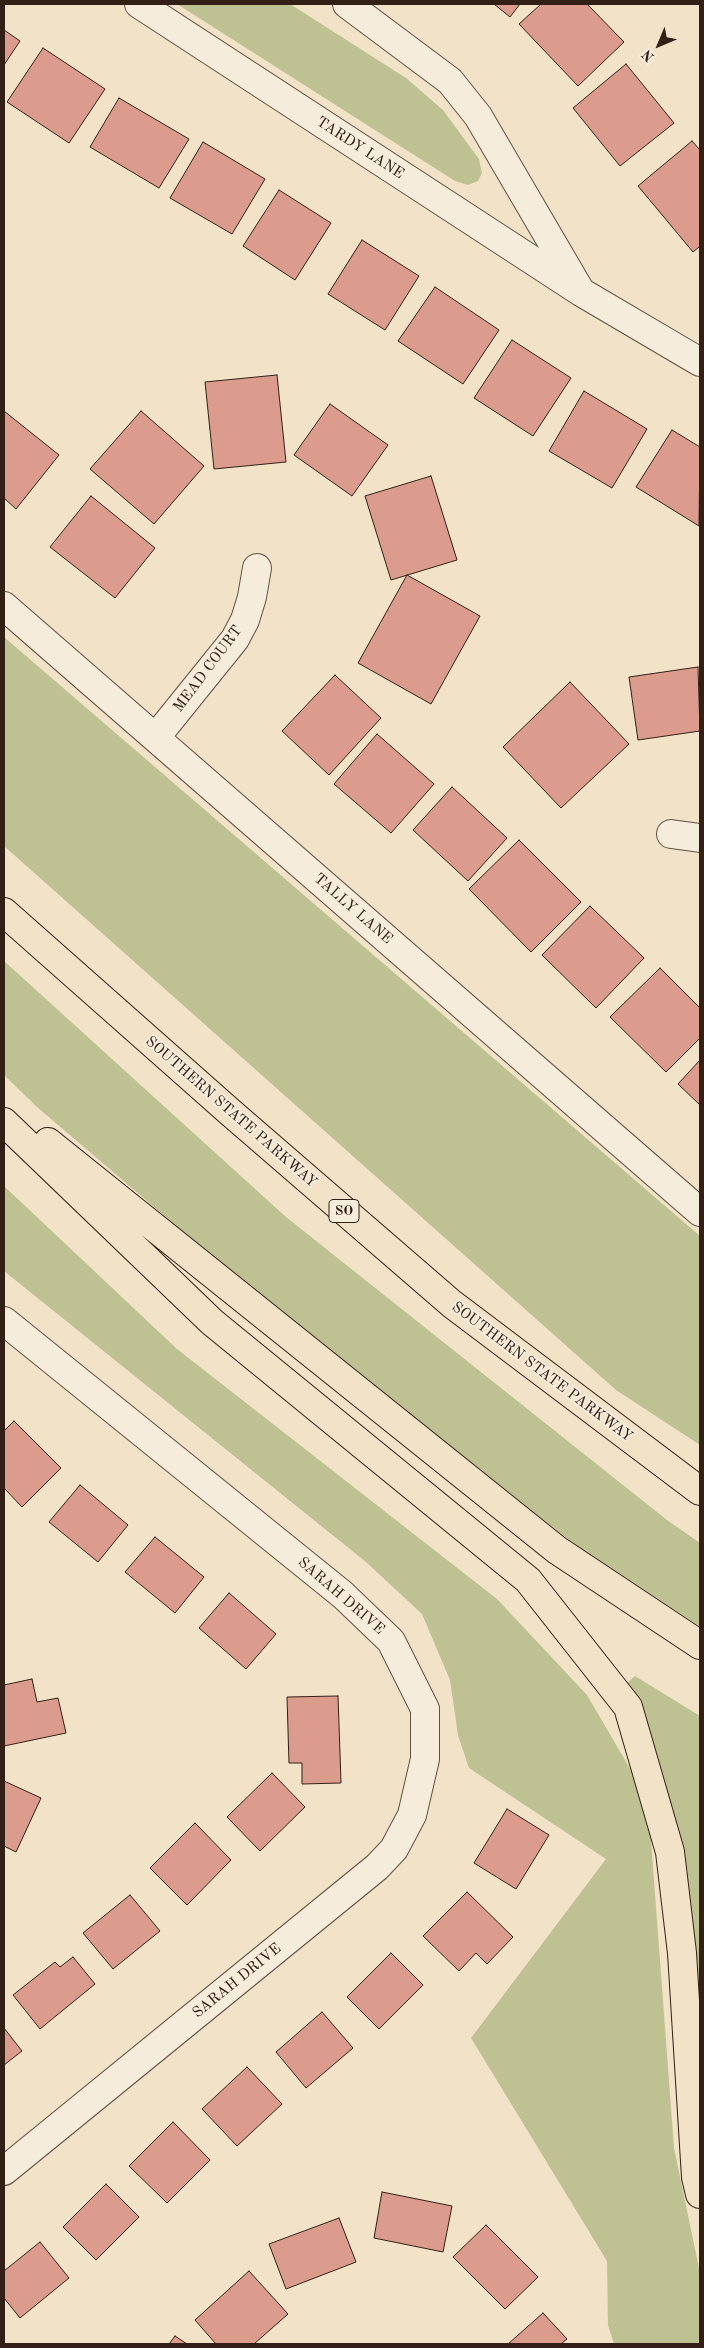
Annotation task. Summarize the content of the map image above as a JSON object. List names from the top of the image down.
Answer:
{
  "streets": {
    "highway": ["SOUTHERN STATE PARKWAY", "SO"],
    "street": [
      "TARDY LANE",
      "MEAD COURT",
      "TALLY LANE",
      "SARAH DRIVE"
    ]
  },
  "crossings": [
    ["MEAD COURT", "TALLY LANE"]
  ],
  "north": "bottom left"
}
